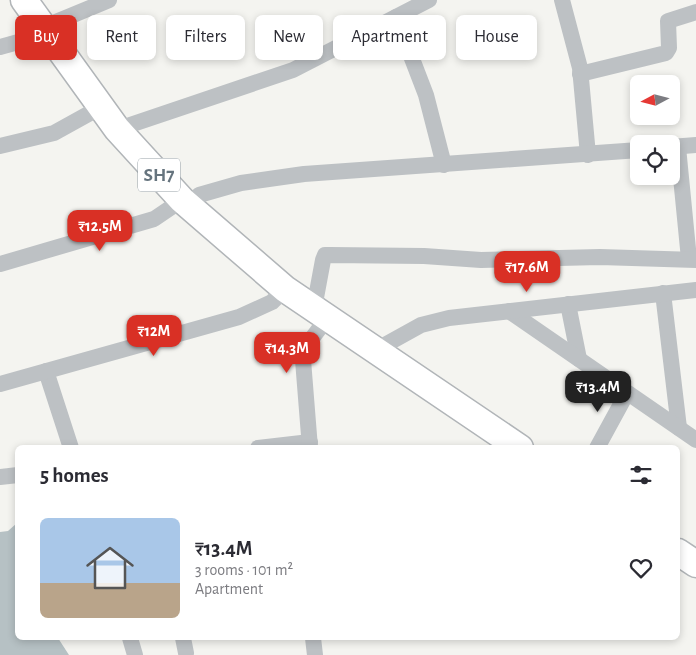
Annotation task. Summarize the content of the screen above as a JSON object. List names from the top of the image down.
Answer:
{
  "streets": {
    "main road": ["SH7"]
  },
  "north": "left",
  "page": {
    "chip": [
      "Buy",
      "Rent",
      "Filters",
      "New",
      "Apartment",
      "House"
    ],
    "price": [
      "₹12.5M",
      "₹17.6M",
      "₹12M",
      "₹14.3M",
      "₹13.4M"
    ],
    "heading": "5 homes",
    "list": [
      {
        "name": "₹13.4M",
        "note": "3 rooms · 101 m² · Apartment"
      }
    ]
  }
}
